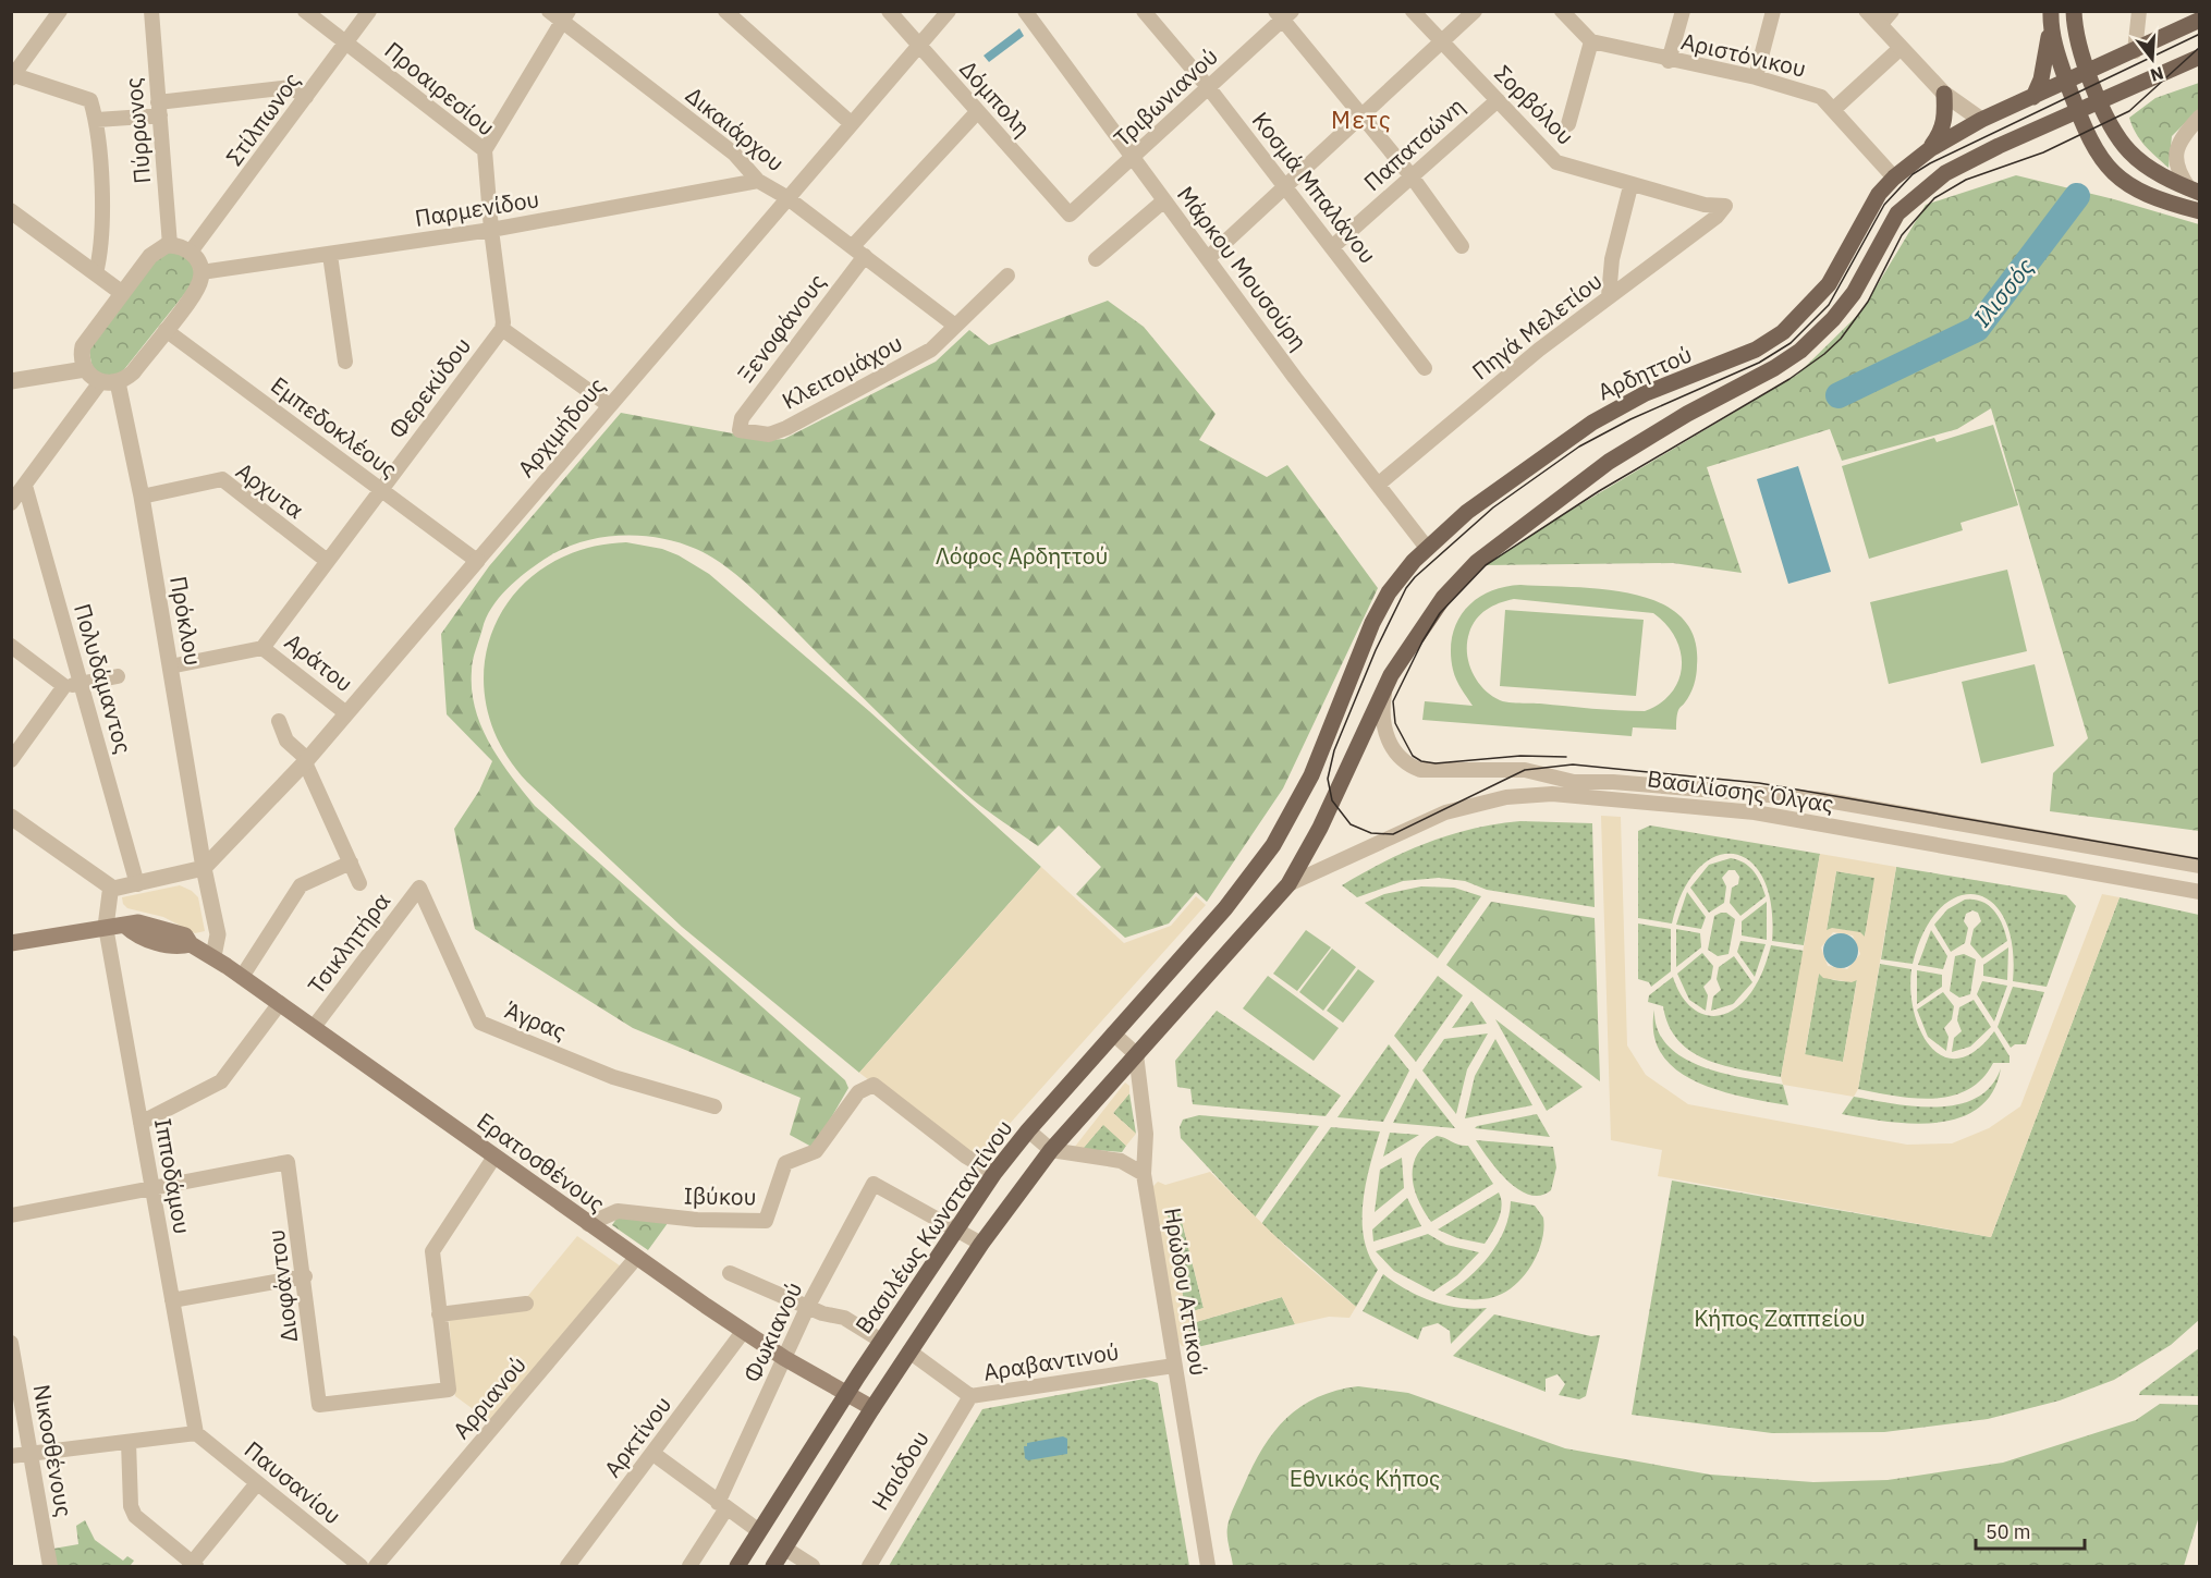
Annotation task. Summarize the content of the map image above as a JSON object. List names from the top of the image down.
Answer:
{
  "streets": {
    "main road": ["Αρδηττού", "Ερατοσθένους", "Βασιλέως Κωνσταντίνου"],
    "street": [
      "Αριστόνικου",
      "Προαιρεσίου",
      "Τριβωνιανού",
      "Δόμπολη",
      "Σορβόλου",
      "Στίλπωνος",
      "Δικαιάρχου",
      "Πύρρωνος",
      "Παπατσώνη",
      "Κοσμά Μπαλάνου",
      "Παρμενίδου",
      "Μάρκου Μουσούρη",
      "Πηγά Μελετίου",
      "Ξενοφάνους",
      "Κλειτομάχου",
      "Φερεκύδου",
      "Εμπεδοκλέους",
      "Αρχιμήδους",
      "Αρχυτα",
      "Πρόκλου",
      "Αράτου",
      "Πολυδάμαντος",
      "Βασιλίσσης Όλγας",
      "Τσικλητήρα",
      "Άγρας",
      "Ιπποδάμου",
      "Ιβύκου",
      "Διοφάντου",
      "Ηρώδου Αττικού",
      "Φωκιανού",
      "Αραβαντινού",
      "Αρριανού",
      "Αρκτίνου",
      "Νικοσθένους",
      "Ησιόδου",
      "Παυσανίου"
    ]
  },
  "crossings": [
    ["Αριστόνικου", "Αρδηττού"],
    ["Προαιρεσίου", "Στίλπωνος"],
    ["Προαιρεσίου", "Παρμενίδου"],
    ["Προαιρεσίου", "Φερεκύδου"],
    ["Τριβωνιανού", "Δόμπολη"],
    ["Τριβωνιανού", "Κοσμά Μπαλάνου"],
    ["Τριβωνιανού", "Μάρκου Μουσούρη"],
    ["Δόμπολη", "Ξενοφάνους"],
    ["Δόμπολη", "Αρχιμήδους"],
    ["Σορβόλου", "Παπατσώνη"],
    ["Σορβόλου", "Πηγά Μελετίου"],
    ["Δικαιάρχου", "Παρμενίδου"],
    ["Δικαιάρχου", "Ξενοφάνους"],
    ["Δικαιάρχου", "Κλειτομάχου"],
    ["Δικαιάρχου", "Αρχιμήδους"],
    ["Παπατσώνη", "Κοσμά Μπαλάνου"],
    ["Παρμενίδου", "Φερεκύδου"],
    ["Μάρκου Μουσούρη", "Πηγά Μελετίου"],
    ["Μάρκου Μουσούρη", "Αρδηττού"],
    ["Ξενοφάνους", "Κλειτομάχου"],
    ["Αρδηττού", "Βασιλέως Κωνσταντίνου"],
    ["Φερεκύδου", "Εμπεδοκλέους"],
    ["Φερεκύδου", "Αρχυτα"],
    ["Φερεκύδου", "Αράτου"],
    ["Εμπεδοκλέους", "Αρχιμήδους"],
    ["Αρχιμήδους", "Πρόκλου"],
    ["Αρχιμήδους", "Αράτου"],
    ["Αρχυτα", "Πρόκλου"],
    ["Πρόκλου", "Ερατοσθένους"],
    ["Τσικλητήρα", "Άγρας"],
    ["Τσικλητήρα", "Ερατοσθένους"],
    ["Ερατοσθένους", "Ιπποδάμου"],
    ["Ερατοσθένους", "Ιβύκου"],
    ["Ερατοσθένους", "Βασιλέως Κωνσταντίνου"],
    ["Ερατοσθένους", "Φωκιανού"],
    ["Ερατοσθένους", "Αρριανού"],
    ["Ερατοσθένους", "Αρκτίνου"],
    ["Ιπποδάμου", "Διοφάντου"],
    ["Ιπποδάμου", "Παυσανίου"],
    ["Ιβύκου", "Βασιλέως Κωνσταντίνου"],
    ["Βασιλέως Κωνσταντίνου", "Φωκιανού"],
    ["Ηρώδου Αττικού", "Αραβαντινού"],
    ["Αραβαντινού", "Ησιόδου"]
  ],
  "districts": ["Μετς"],
  "water": ["Ιλισσός"],
  "parks": ["Λόφος Αρδηττού", "Κήπος Ζαππείου", "Εθνικός Κήπος"],
  "scale_bar": "50 m",
  "north": "bottom"
}
